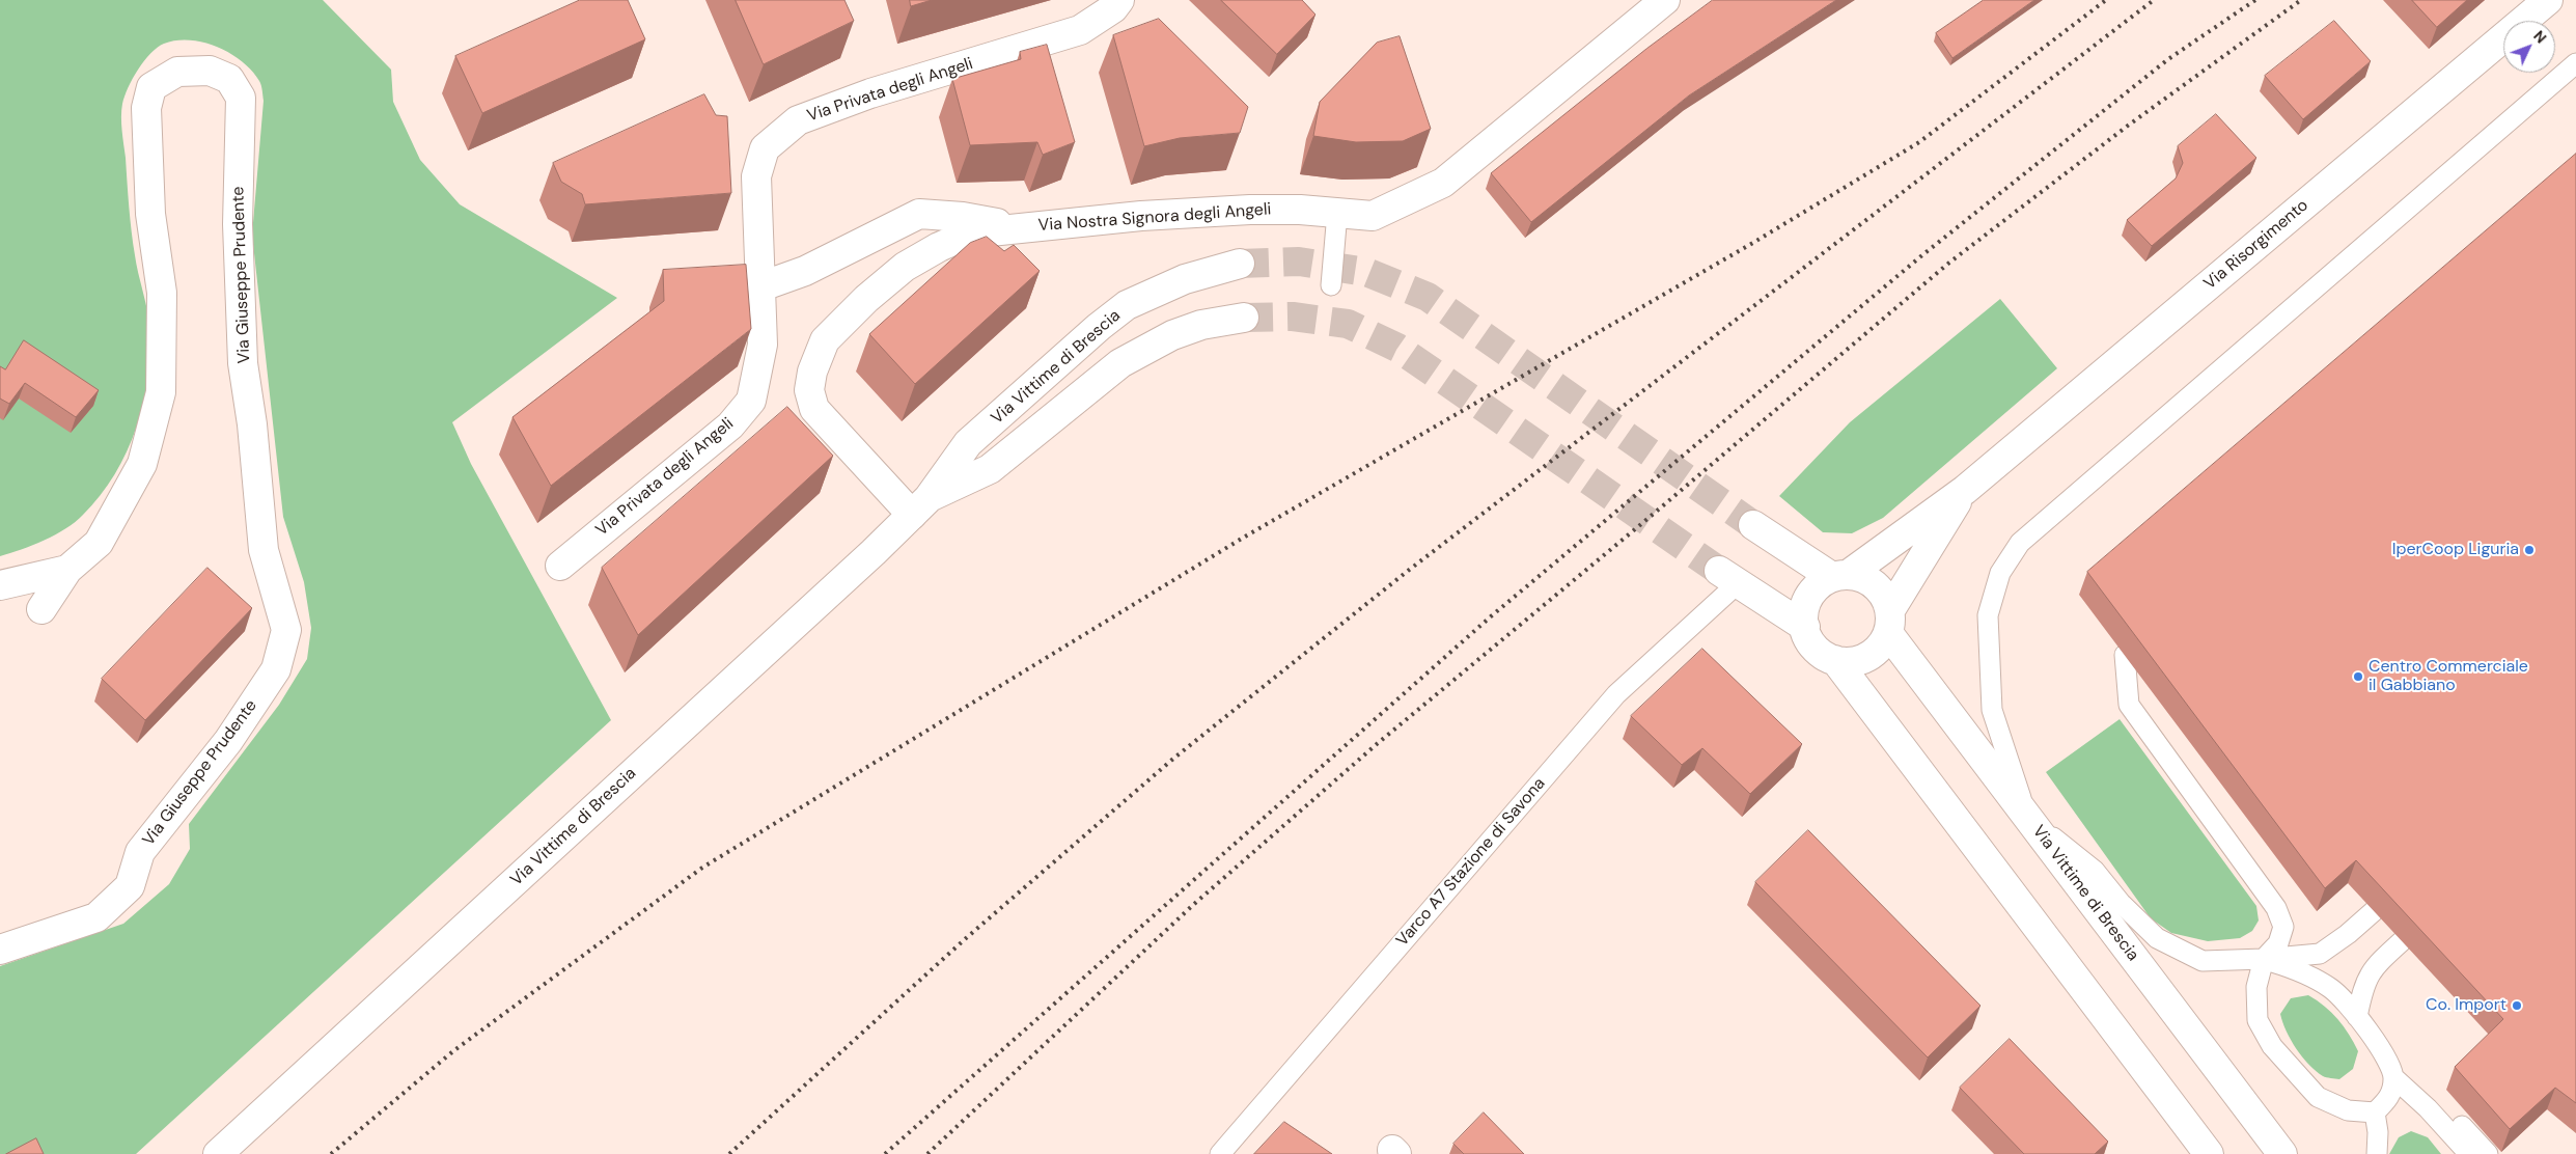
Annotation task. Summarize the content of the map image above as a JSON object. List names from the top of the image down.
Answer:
{
  "streets": {
    "street": [
      "Via Privata degli Angeli",
      "Via Nostra Signora degli Angeli",
      "Via Risorgimento",
      "Via Giuseppe Prudente",
      "Via Vittime di Brescia"
    ],
    "lane": ["Varco A7 Stazione di Savona"]
  },
  "crossings": [
    ["Via Nostra Signora degli Angeli", "Via Vittime di Brescia"],
    ["Via Risorgimento", "Via Vittime di Brescia"]
  ],
  "places": ["IperCoop Liguria", "Centro Commerciale il Gabbiano", "Co. Import"],
  "north": "top right"
}
